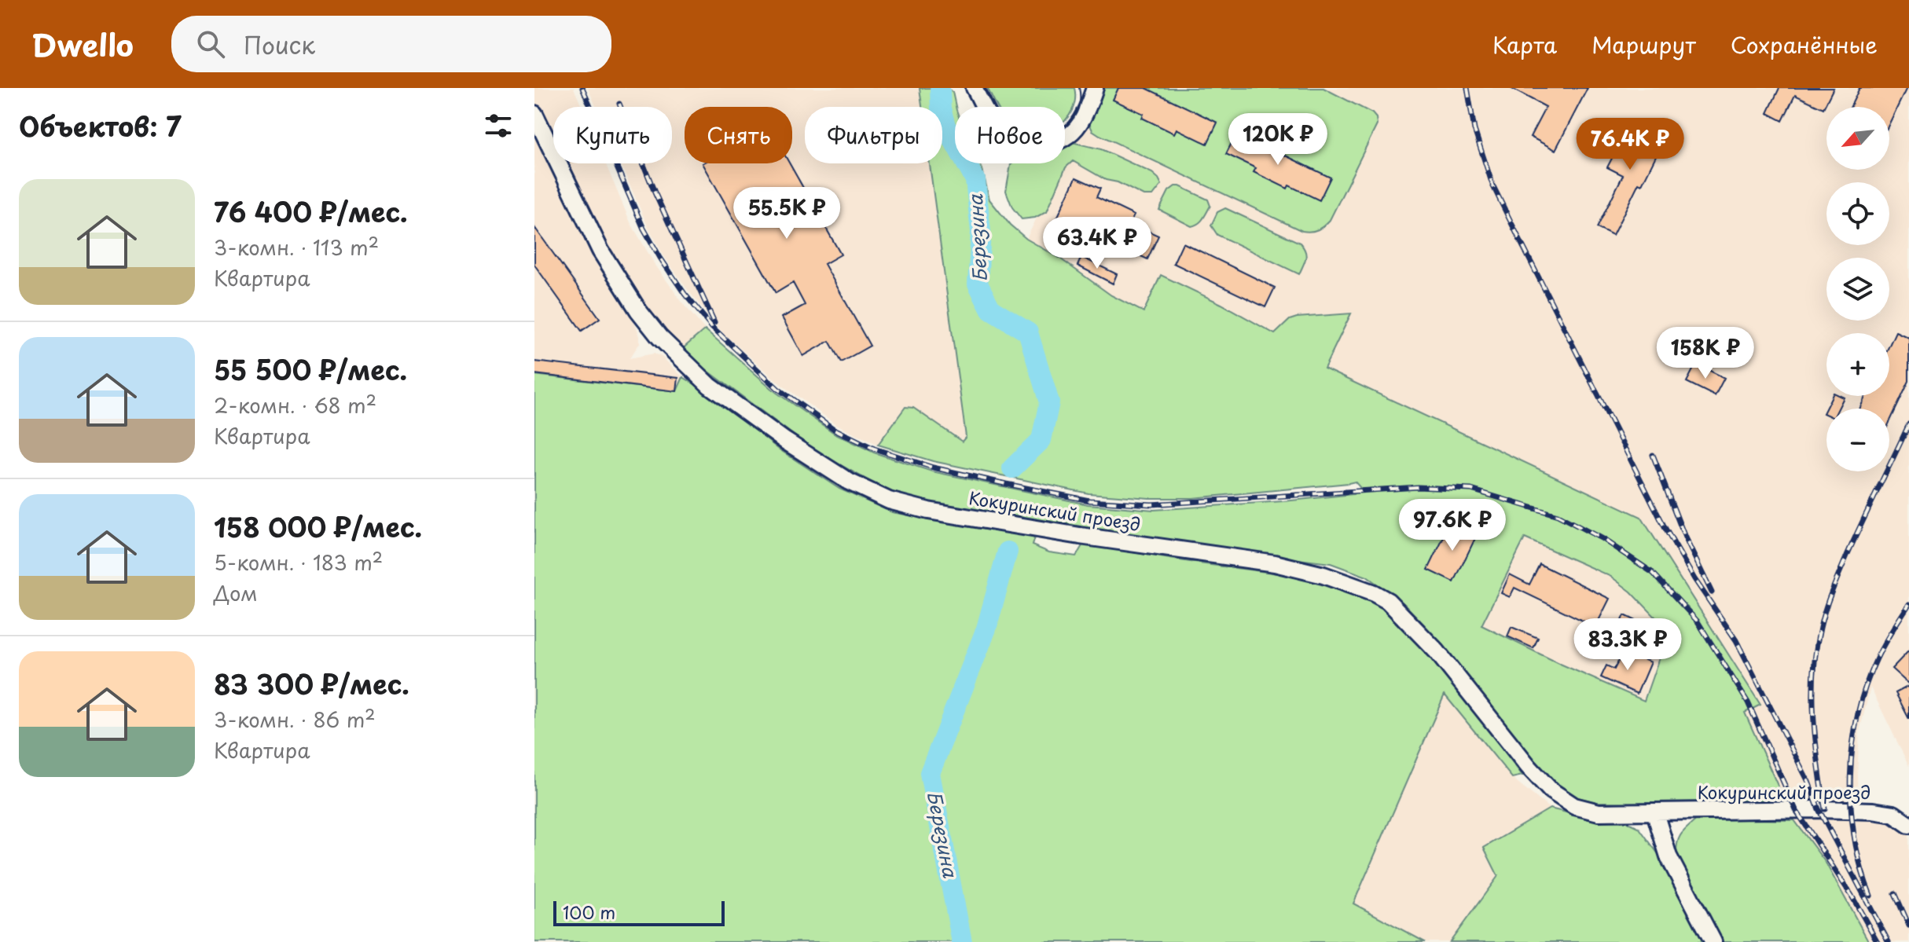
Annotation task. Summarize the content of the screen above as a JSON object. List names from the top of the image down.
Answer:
{
  "streets": {
    "street": ["Кокуринский проезд"]
  },
  "water": ["Березина"],
  "scale_bar": "100 m",
  "north": "bottom left",
  "page": {
    "header": "Dwello",
    "search": "Поиск",
    "nav": ["Карта", "Маршрут", "Сохранённые"],
    "heading": "Объектов: 7",
    "map_buttons": ["+", "−"],
    "chip": [
      "Купить",
      "Снять",
      "Фильтры",
      "Новое"
    ],
    "price": [
      "120K ₽",
      "76.4K ₽",
      "55.5K ₽",
      "63.4K ₽",
      "158K ₽",
      "97.6K ₽",
      "83.3K ₽"
    ],
    "list": [
      {
        "name": "76 400 ₽/мес.",
        "note": "3-комн. · 113 m² · Квартира"
      },
      {
        "name": "55 500 ₽/мес.",
        "note": "2-комн. · 68 m² · Квартира"
      },
      {
        "name": "158 000 ₽/мес.",
        "note": "5-комн. · 183 m² · Дом"
      },
      {
        "name": "83 300 ₽/мес.",
        "note": "3-комн. · 86 m² · Квартира"
      }
    ],
    "scale": "100 m"
  }
}
